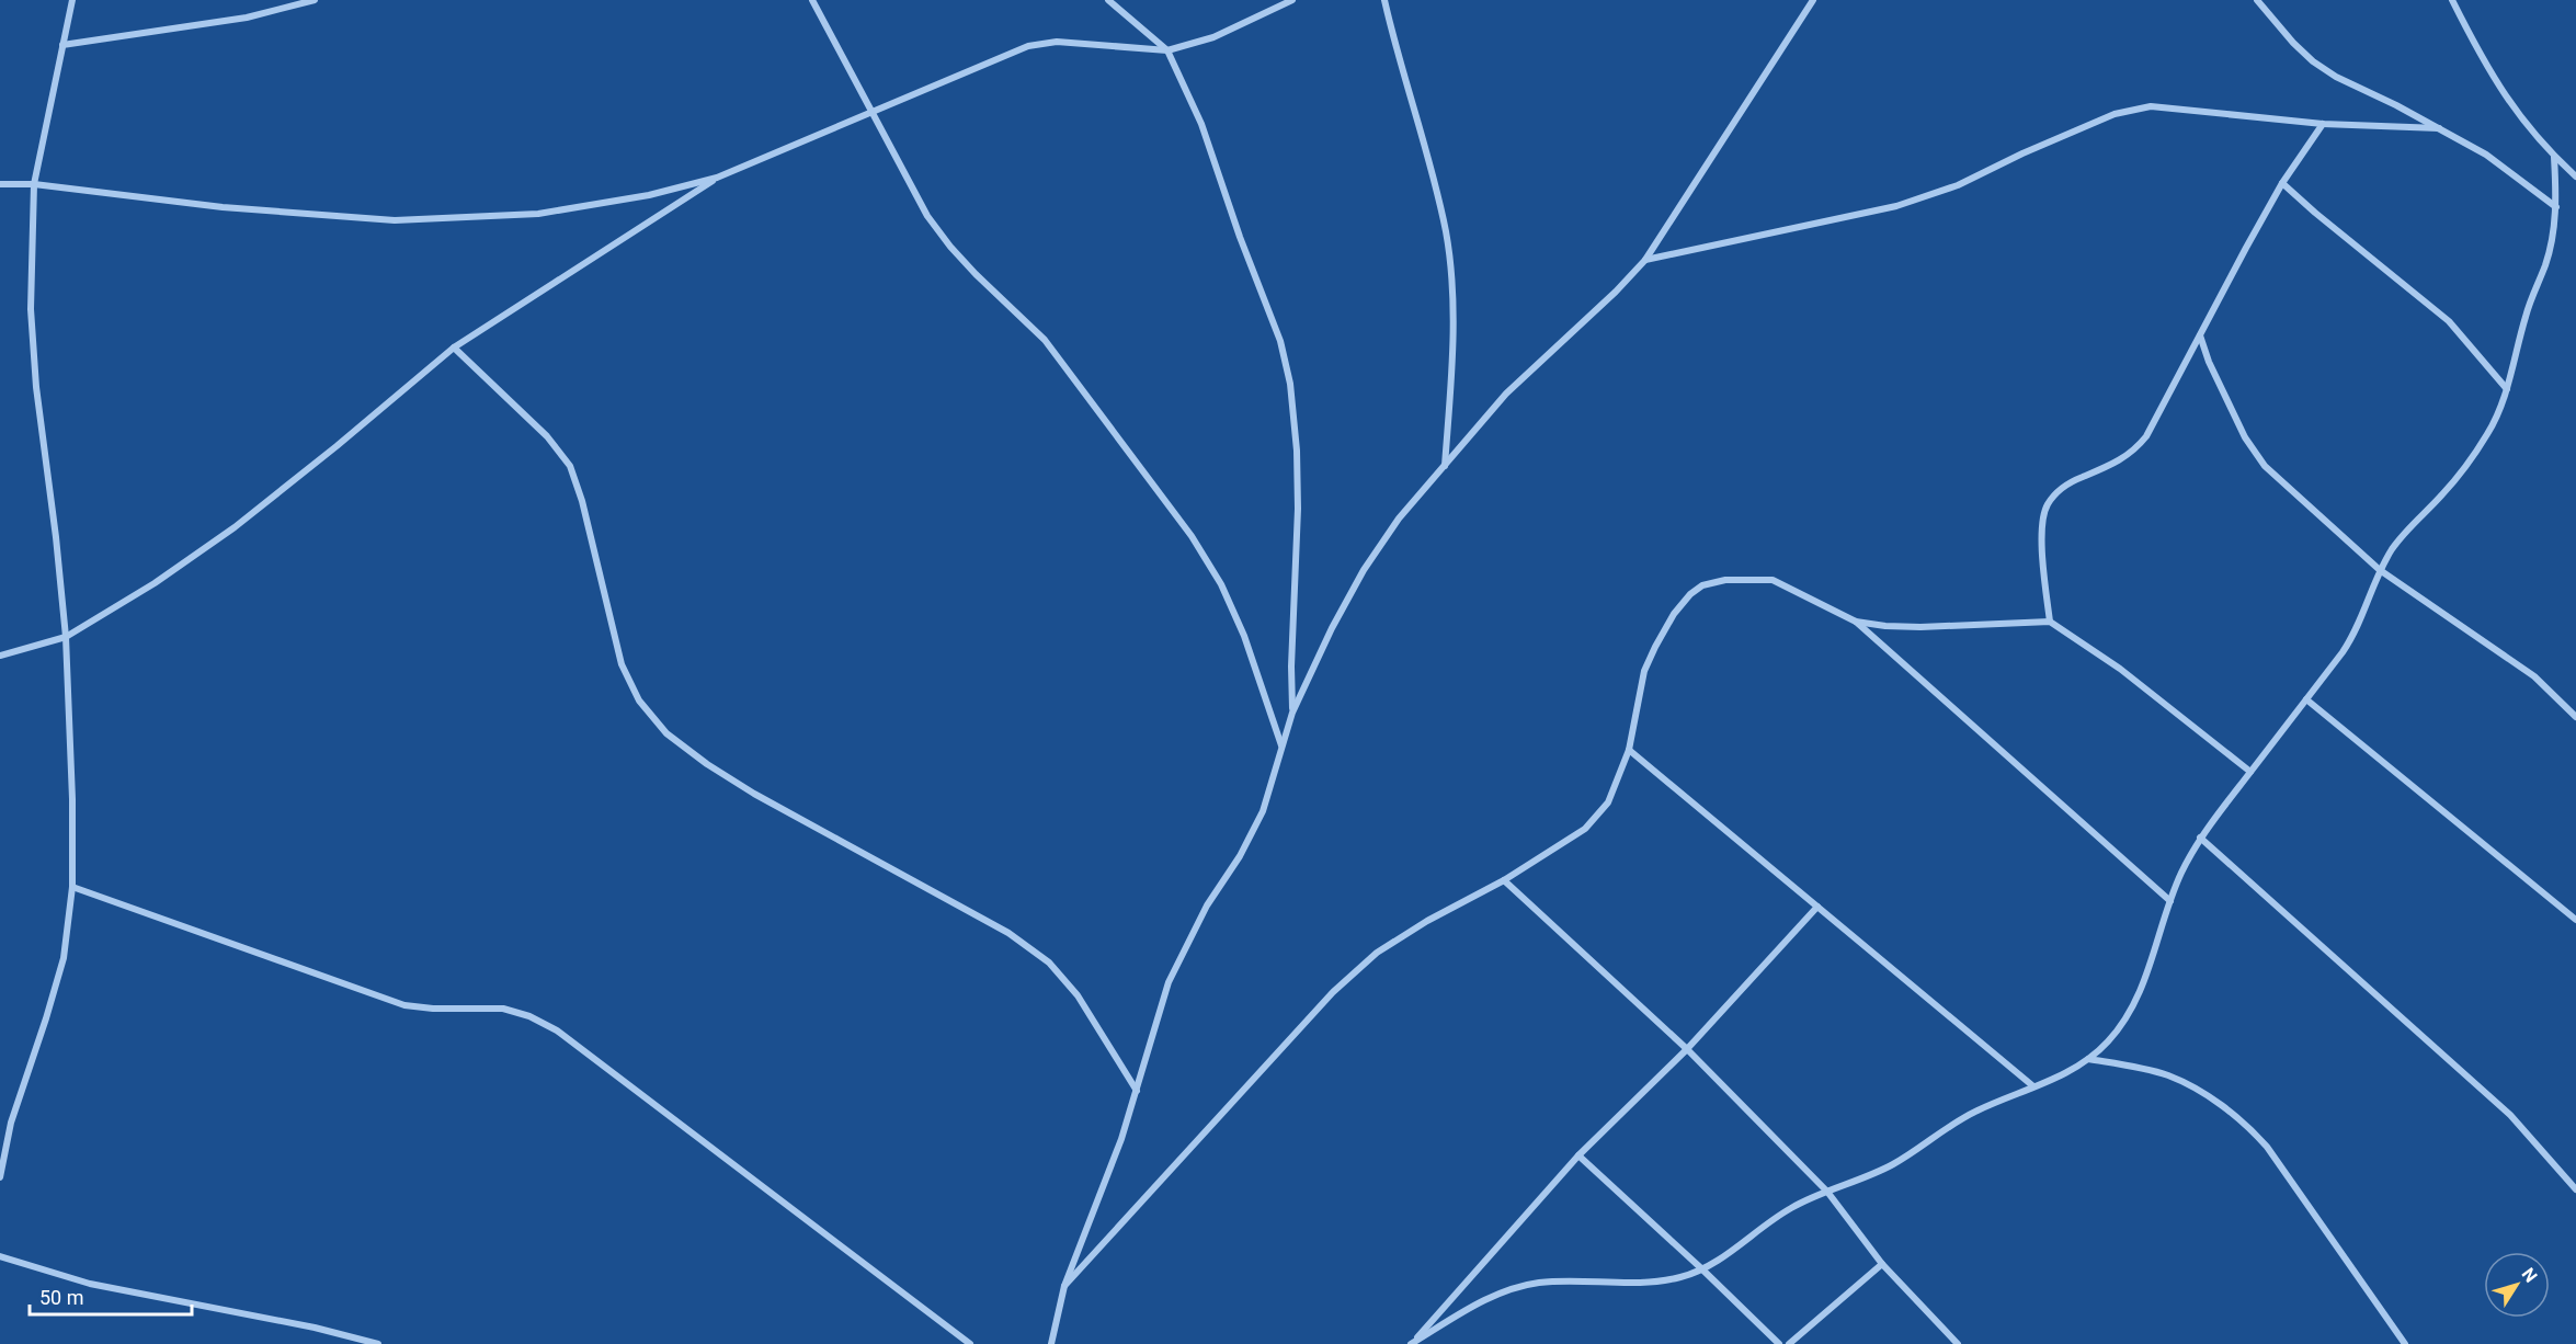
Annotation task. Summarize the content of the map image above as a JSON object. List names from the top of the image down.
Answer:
{
  "scale_bar": "50 m",
  "north": "top right"
}
